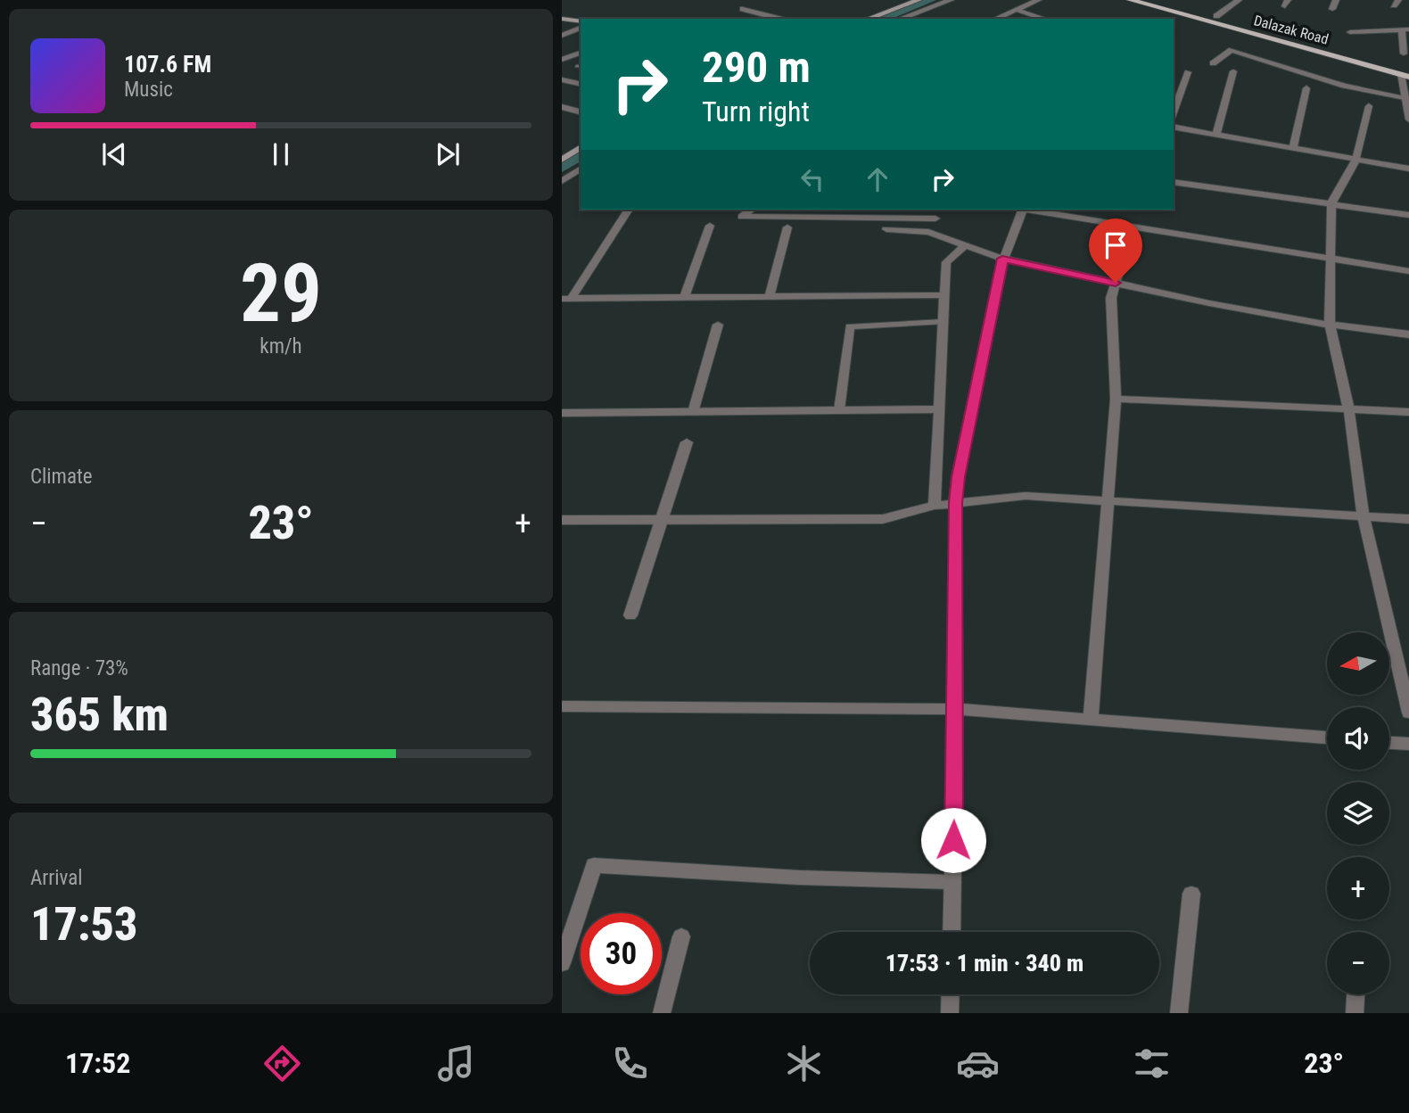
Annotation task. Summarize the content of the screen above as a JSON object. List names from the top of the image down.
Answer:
{
  "streets": {
    "main road": ["Dalazak Road"]
  },
  "north": "left",
  "page": {
    "turn": ["290 m", "Turn right"],
    "song": ["107.6 FM", "Music"],
    "tile": [
      ["29", "km/h"],
      "Climate",
      ["Range · 73%", "365 km"],
      ["Arrival", "17:53"]
    ],
    "heat": ["−", "23°", "+"],
    "map_buttons": ["+", "−"],
    "limit": "30",
    "trip": "17:53 · 1 min · 340 m",
    "tabs": ["17:52", "23°"]
  }
}
